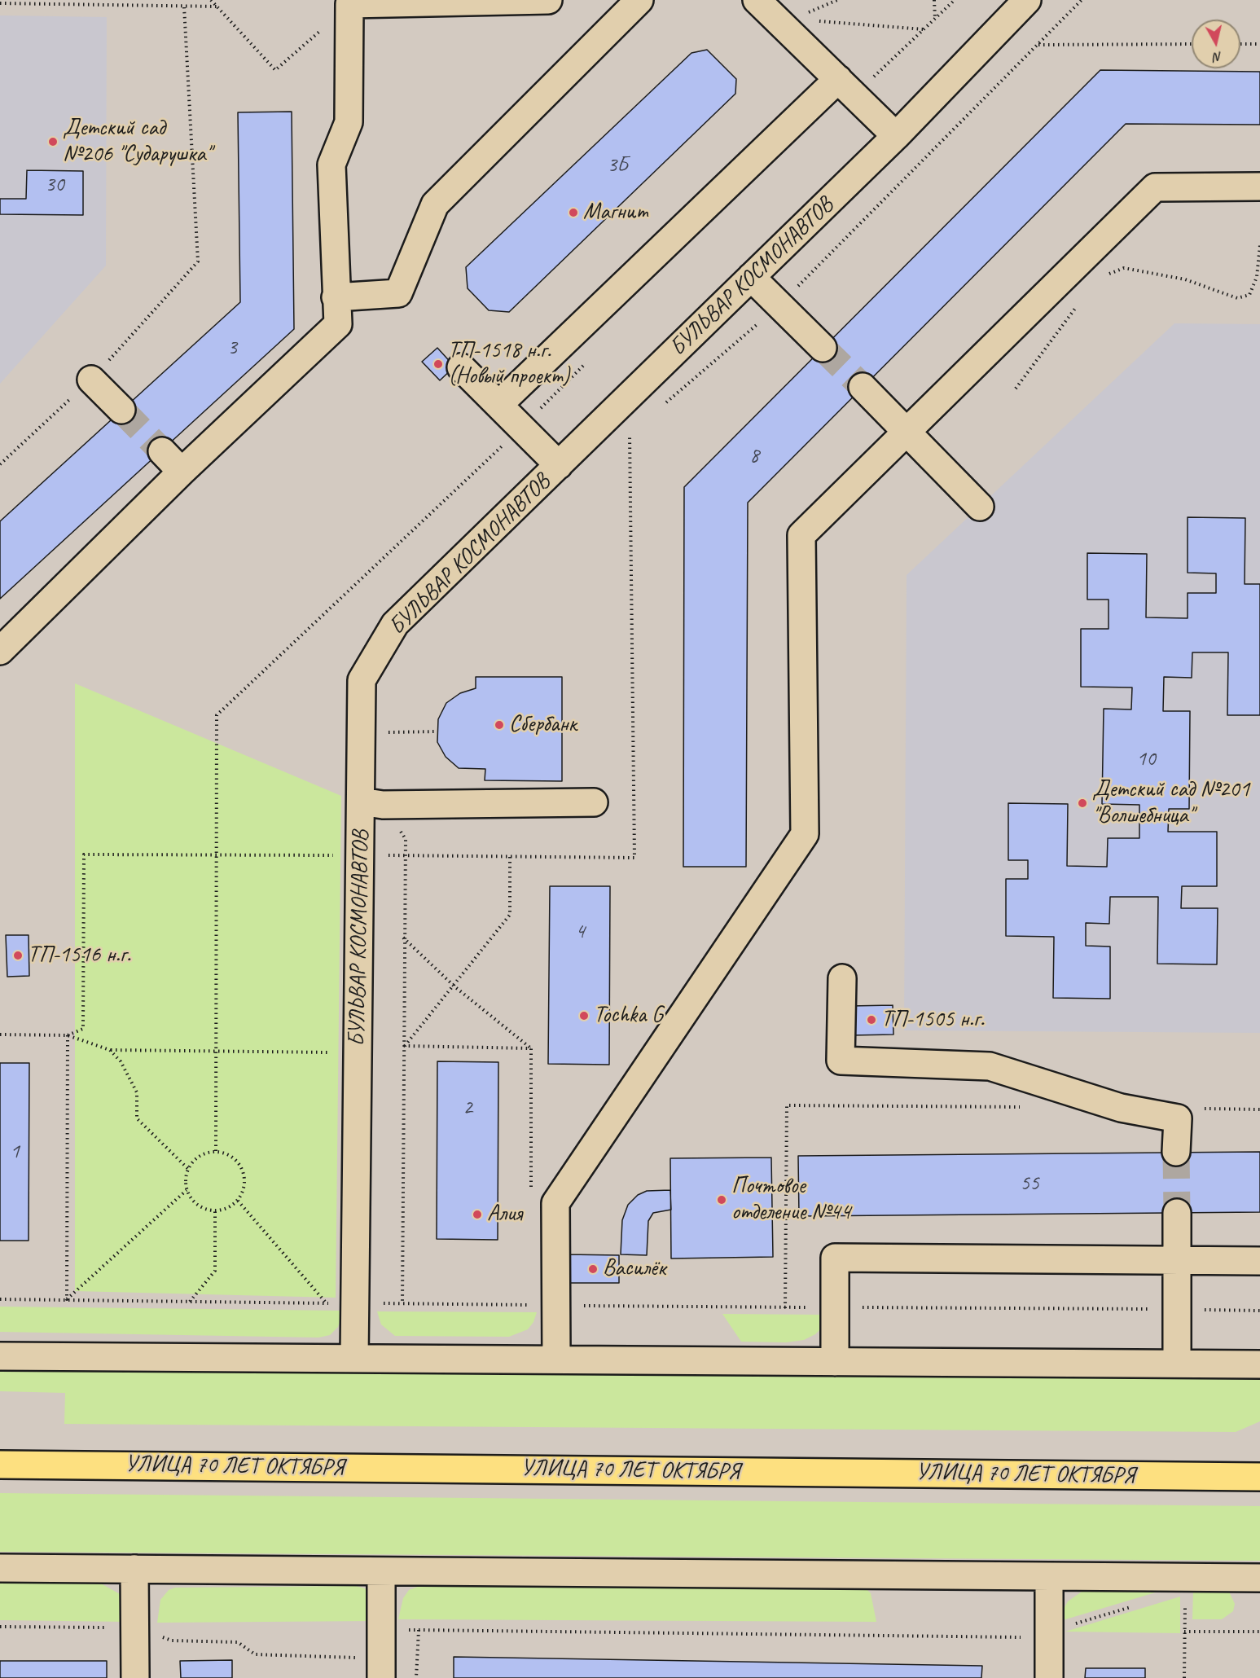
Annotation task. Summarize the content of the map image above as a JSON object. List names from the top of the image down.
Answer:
{
  "streets": {
    "main road": ["УЛИЦА 70 ЛЕТ ОКТЯБРЯ"],
    "street": ["БУЛЬВАР КОСМОНАВТОВ"]
  },
  "places": [
    "Детский сад №206 \"Сударушка\"",
    "Магнит",
    "ТП-1518 н.г. (Новый проект)",
    "Сбербанк",
    "Детский сад №201 \"Волшебница\"",
    "ТП-1516 н.г.",
    "Tochka G",
    "ТП-1505 н.г.",
    "Почтовое отделение №44",
    "Алия",
    "Василёк"
  ],
  "house_numbers": [
    "3Б",
    "30",
    "3",
    "8",
    "10",
    "4",
    "2",
    "1",
    "55"
  ],
  "north": "bottom"
}
